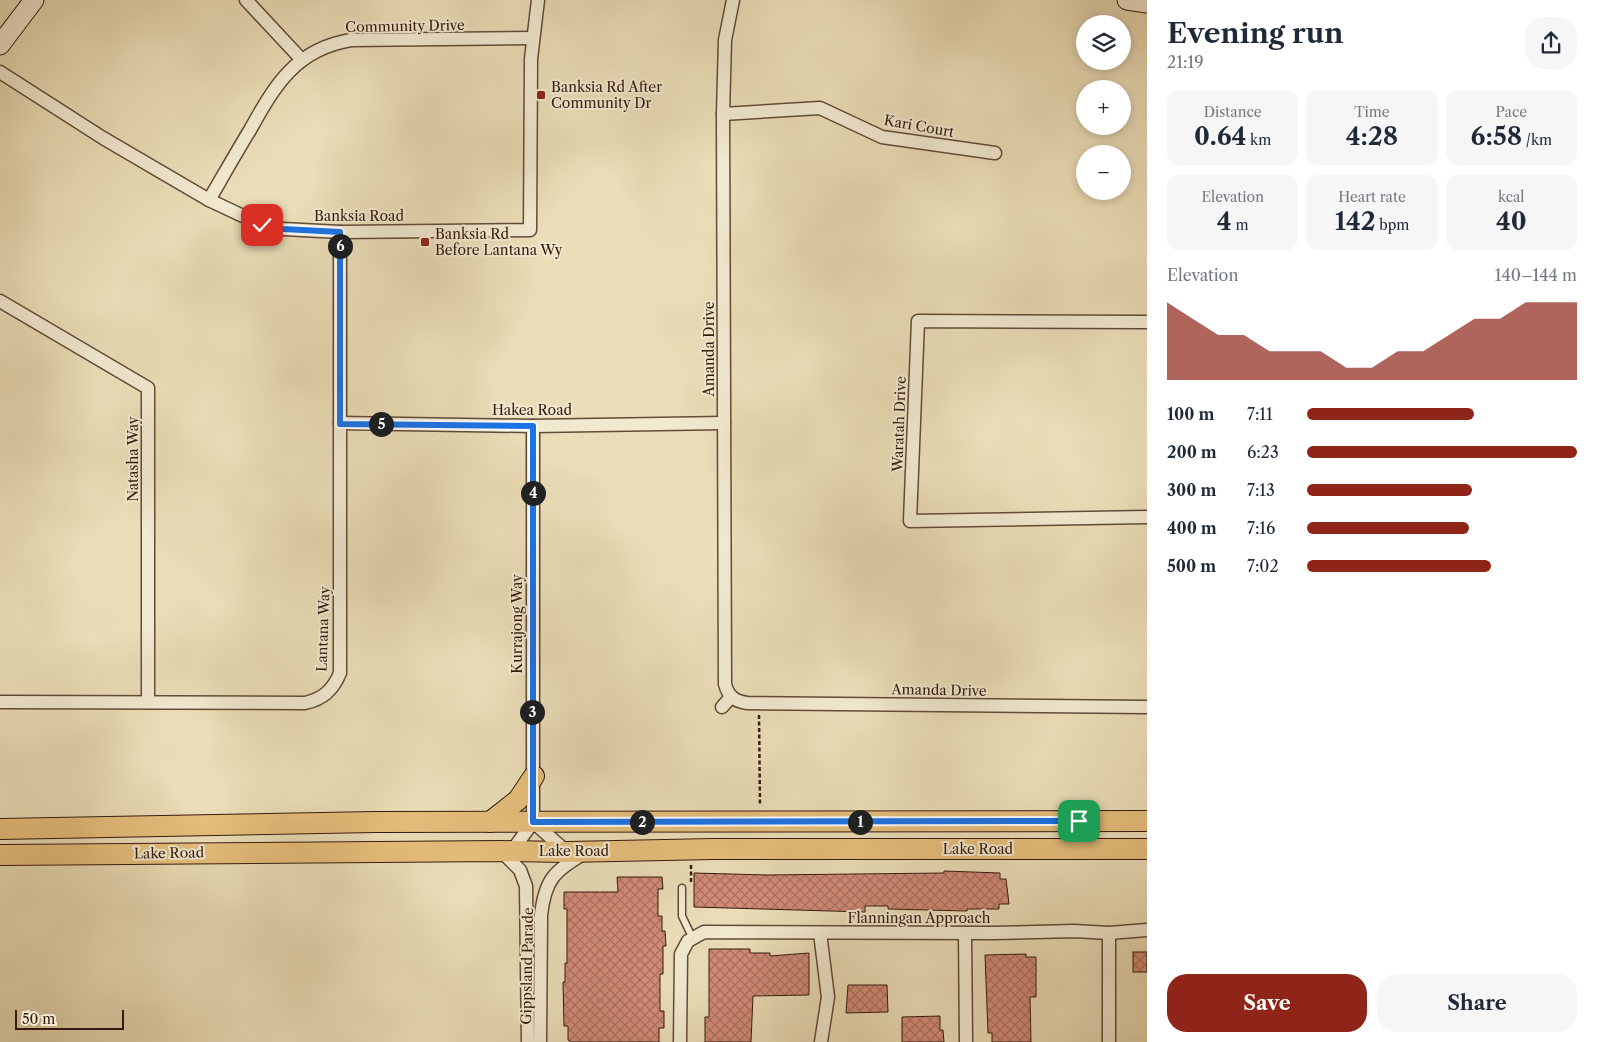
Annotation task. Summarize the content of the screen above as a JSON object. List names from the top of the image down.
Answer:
{
  "streets": {
    "main road": ["Lake Road"],
    "street": [
      "Community Drive",
      "Kari Court",
      "Banksia Road",
      "Amanda Drive",
      "Hakea Road",
      "Waratah Drive",
      "Natasha Way",
      "Kurrajong Way",
      "Lantana Way",
      "Flanningan Approach",
      "Gippsland Parade"
    ]
  },
  "crossings": [
    ["Community Drive", "Banksia Road"],
    ["Kari Court", "Amanda Drive"],
    ["Banksia Road", "Lantana Way"],
    ["Amanda Drive", "Hakea Road"],
    ["Hakea Road", "Kurrajong Way"],
    ["Hakea Road", "Lantana Way"],
    ["Natasha Way", "Lantana Way"],
    ["Kurrajong Way", "Lake Road"],
    ["Lake Road", "Gippsland Parade"]
  ],
  "places": {
    "transit": ["Banksia Rd After Community Dr", "Banksia Rd Before Lantana Wy"]
  },
  "scale_bar": "50 m",
  "page": {
    "heading": ["Evening run", "21:19"],
    "map_buttons": ["+", "−"],
    "stats": [
      ["Distance", "0.64 km"],
      ["Time", "4:28"],
      ["Pace", "6:58 /km"],
      ["Elevation", "4 m"],
      ["Heart rate", "142 bpm"],
      ["kcal", "40"]
    ],
    "pins": [
      "6",
      "5",
      "4",
      "3",
      "1",
      "2"
    ],
    "chart": ["Elevation", "140–144 m"],
    "list": [
      {
        "name": "100 m",
        "note": "7:11"
      },
      {
        "name": "200 m",
        "note": "6:23"
      },
      {
        "name": "300 m",
        "note": "7:13"
      },
      {
        "name": "400 m",
        "note": "7:16"
      },
      {
        "name": "500 m",
        "note": "7:02"
      }
    ],
    "buttons": ["Save", "Share"],
    "scale": "50 m"
  }
}
